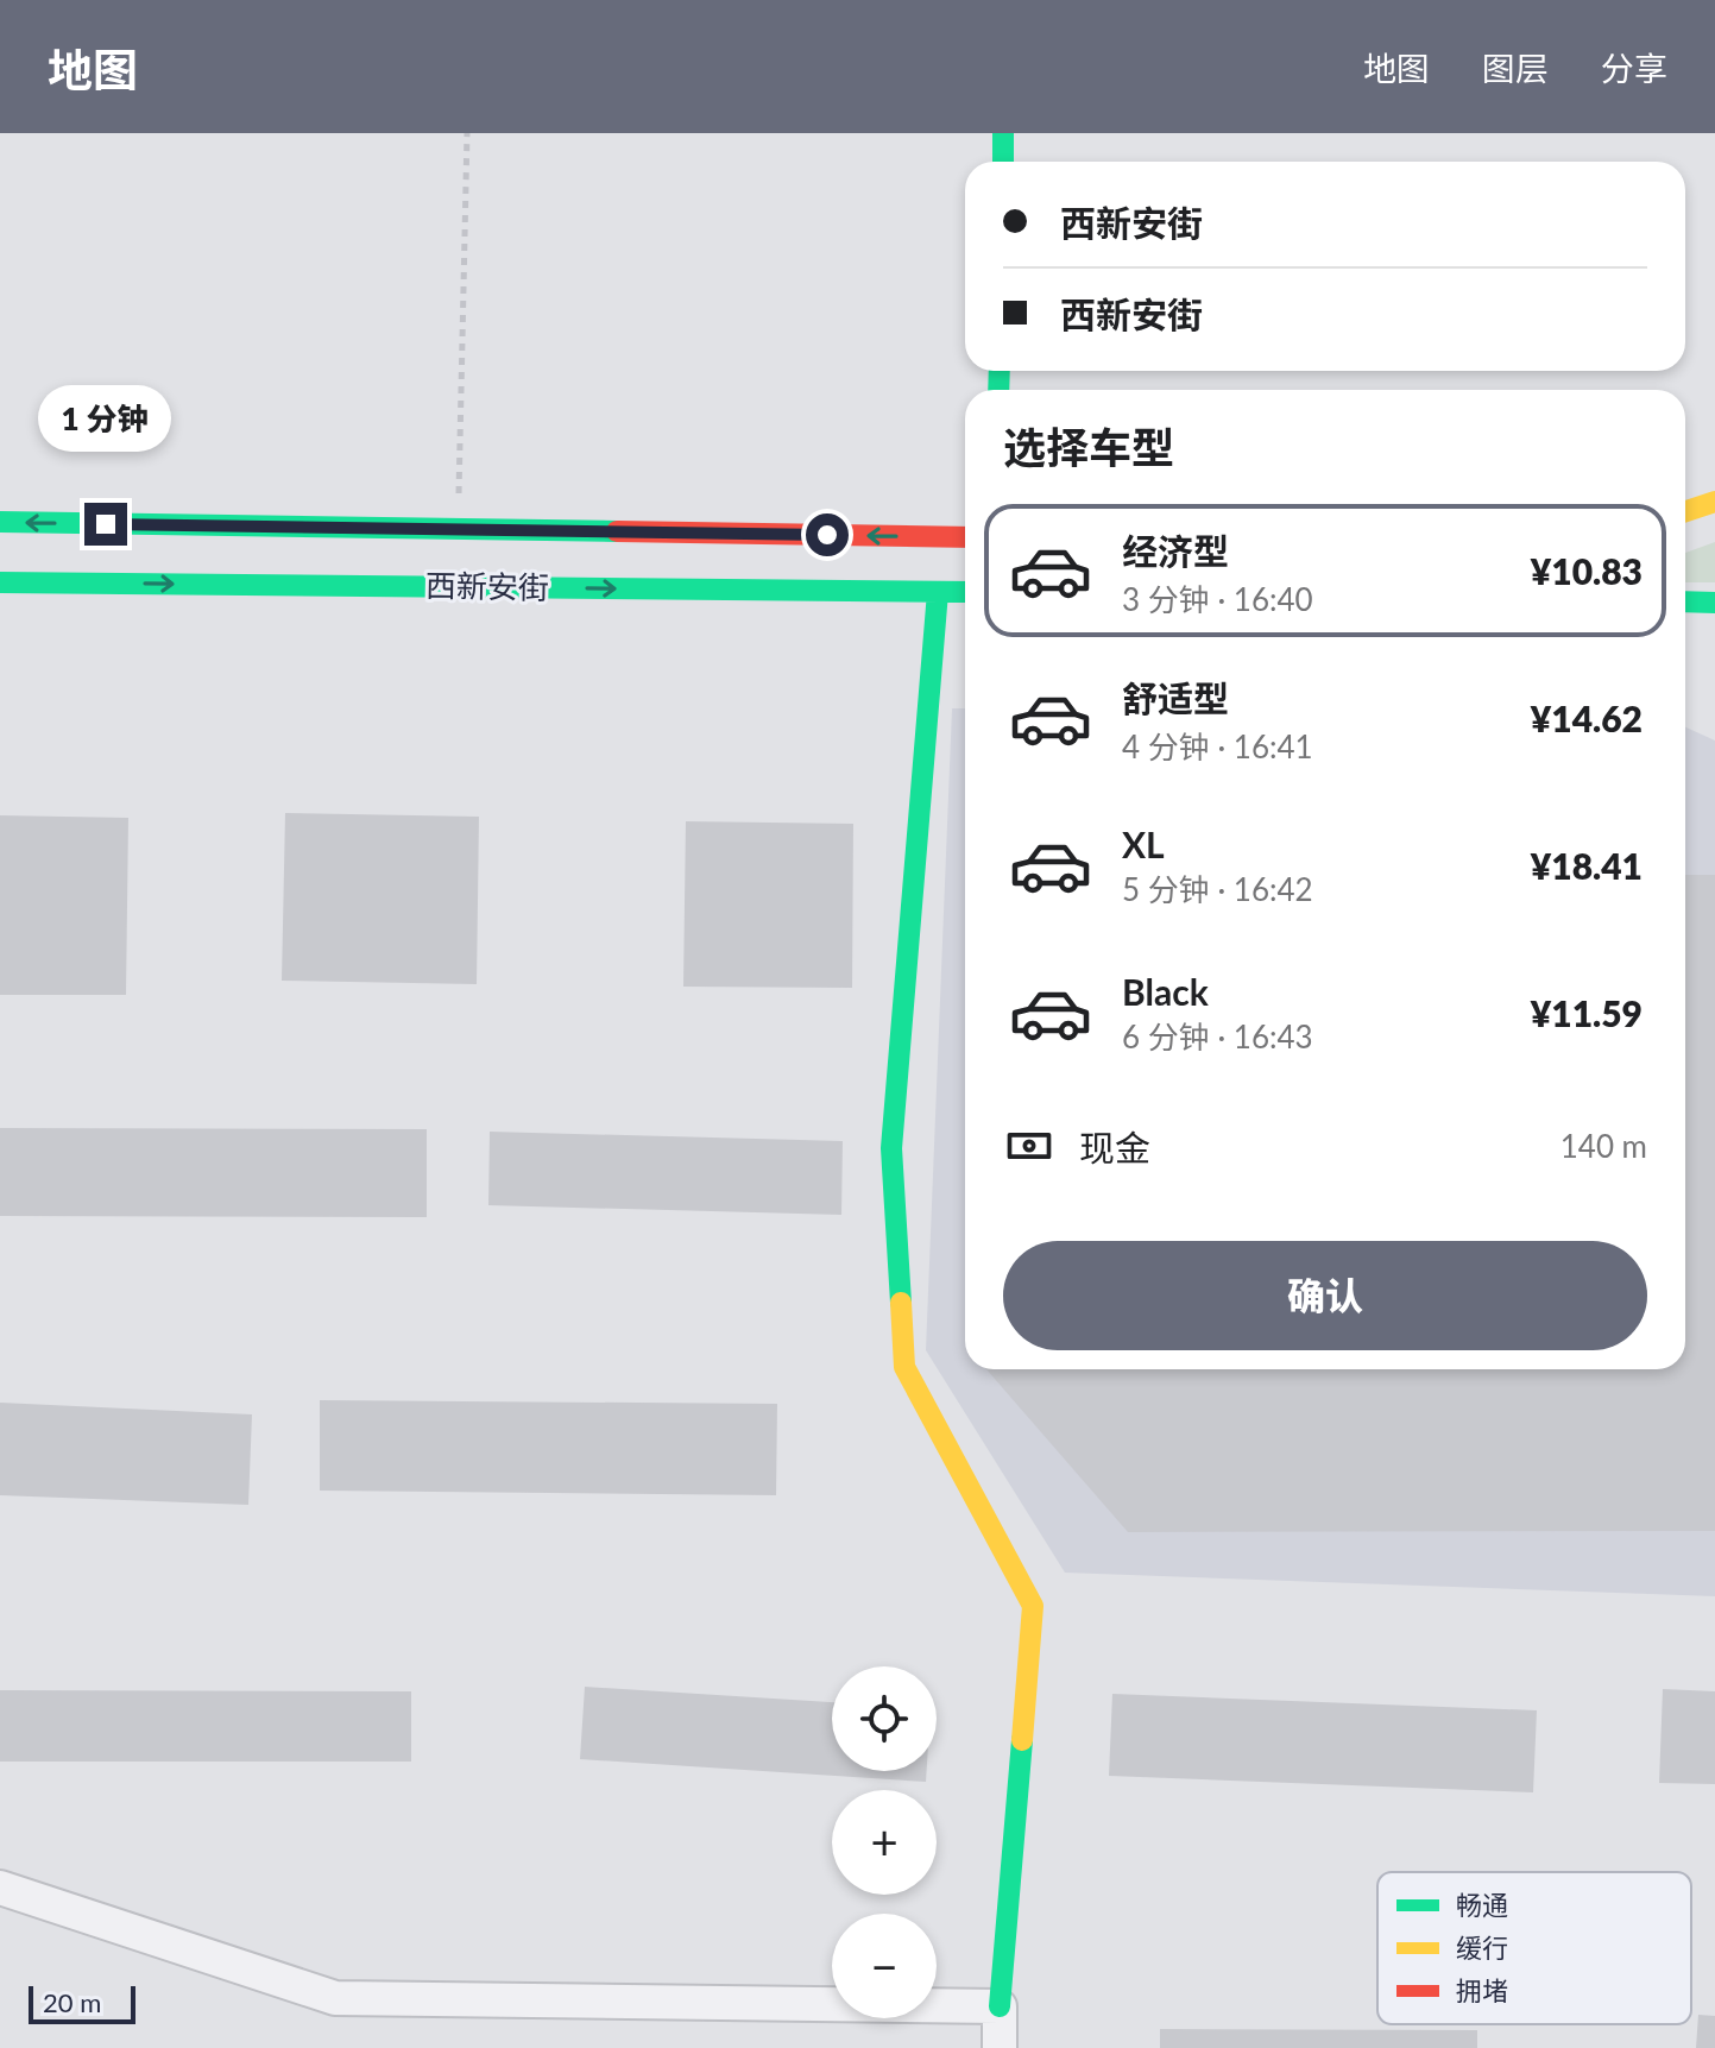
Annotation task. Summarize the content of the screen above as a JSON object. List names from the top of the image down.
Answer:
{
  "streets": {
    "main road": ["西新安街"]
  },
  "legend": ["畅通", "缓行", "拥堵"],
  "scale_bar": "20 m",
  "page": {
    "header": "地图",
    "nav": ["地图", "图层", "分享"],
    "banner": ["西新安街", "西新安街"],
    "bubble": "1 分钟",
    "heading": "选择车型",
    "list": [
      {
        "name": "经济型",
        "note": "3 分钟 · 16:40",
        "value": "¥10.83"
      },
      {
        "name": "舒适型",
        "note": "4 分钟 · 16:41",
        "value": "¥14.62"
      },
      {
        "name": "XL",
        "note": "5 分钟 · 16:42",
        "value": "¥18.41"
      },
      {
        "name": "Black",
        "note": "6 分钟 · 16:43",
        "value": "¥11.59"
      }
    ],
    "pay": ["现金", "140 m"],
    "buttons": "确认",
    "map_buttons": ["+", "−"],
    "scale": "20 m"
  }
}
